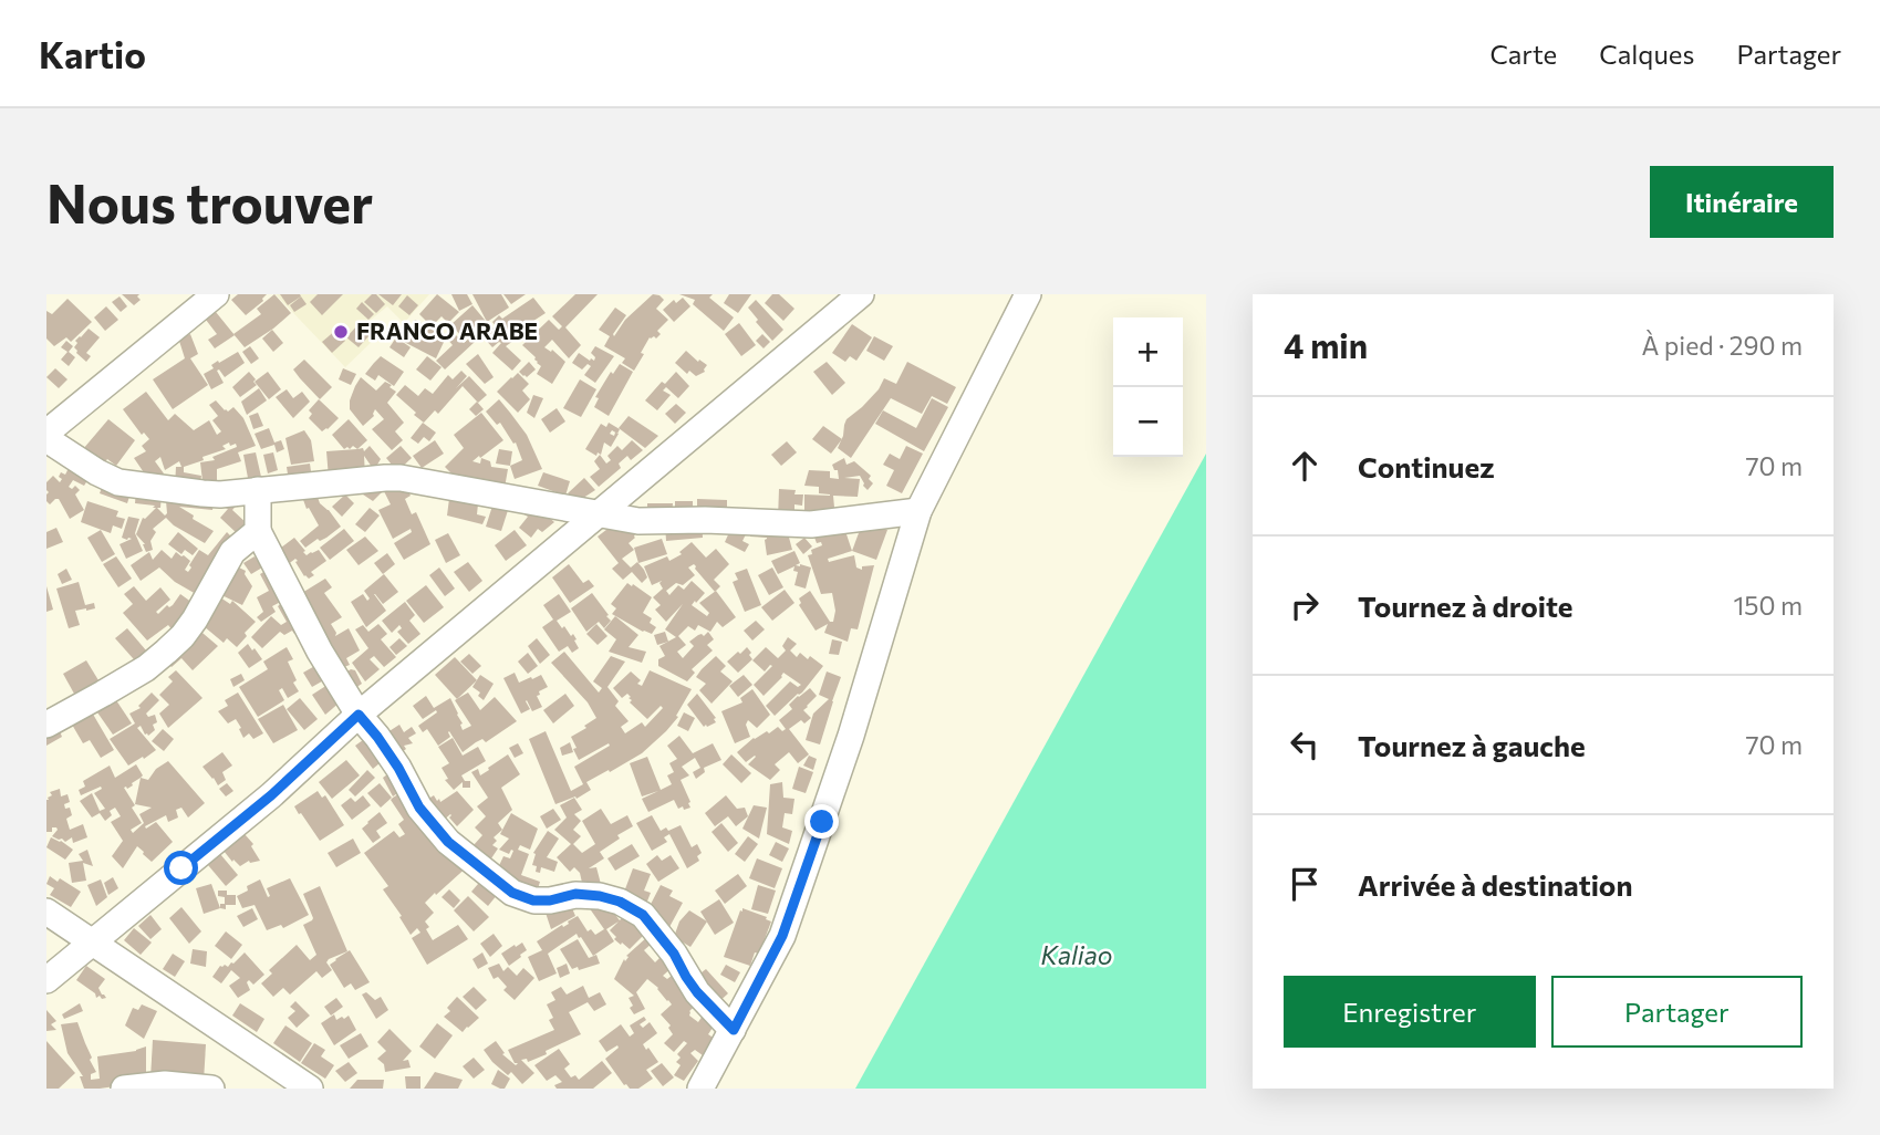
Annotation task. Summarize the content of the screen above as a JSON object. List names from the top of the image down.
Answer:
{
  "water": ["Kaliao"],
  "places": ["FRANCO ARABE"],
  "page": {
    "header": "Kartio",
    "nav": ["Carte", "Calques", "Partager"],
    "buttons": [
      "Itinéraire",
      ["Enregistrer", "Partager"]
    ],
    "title": "Nous trouver",
    "heading": ["4 min", "À pied · 290 m"],
    "map_buttons": ["+", "−"],
    "list": [
      ["Continuez", "70 m"],
      ["Tournez à droite", "150 m"],
      ["Tournez à gauche", "70 m"],
      "Arrivée à destination"
    ]
  }
}
